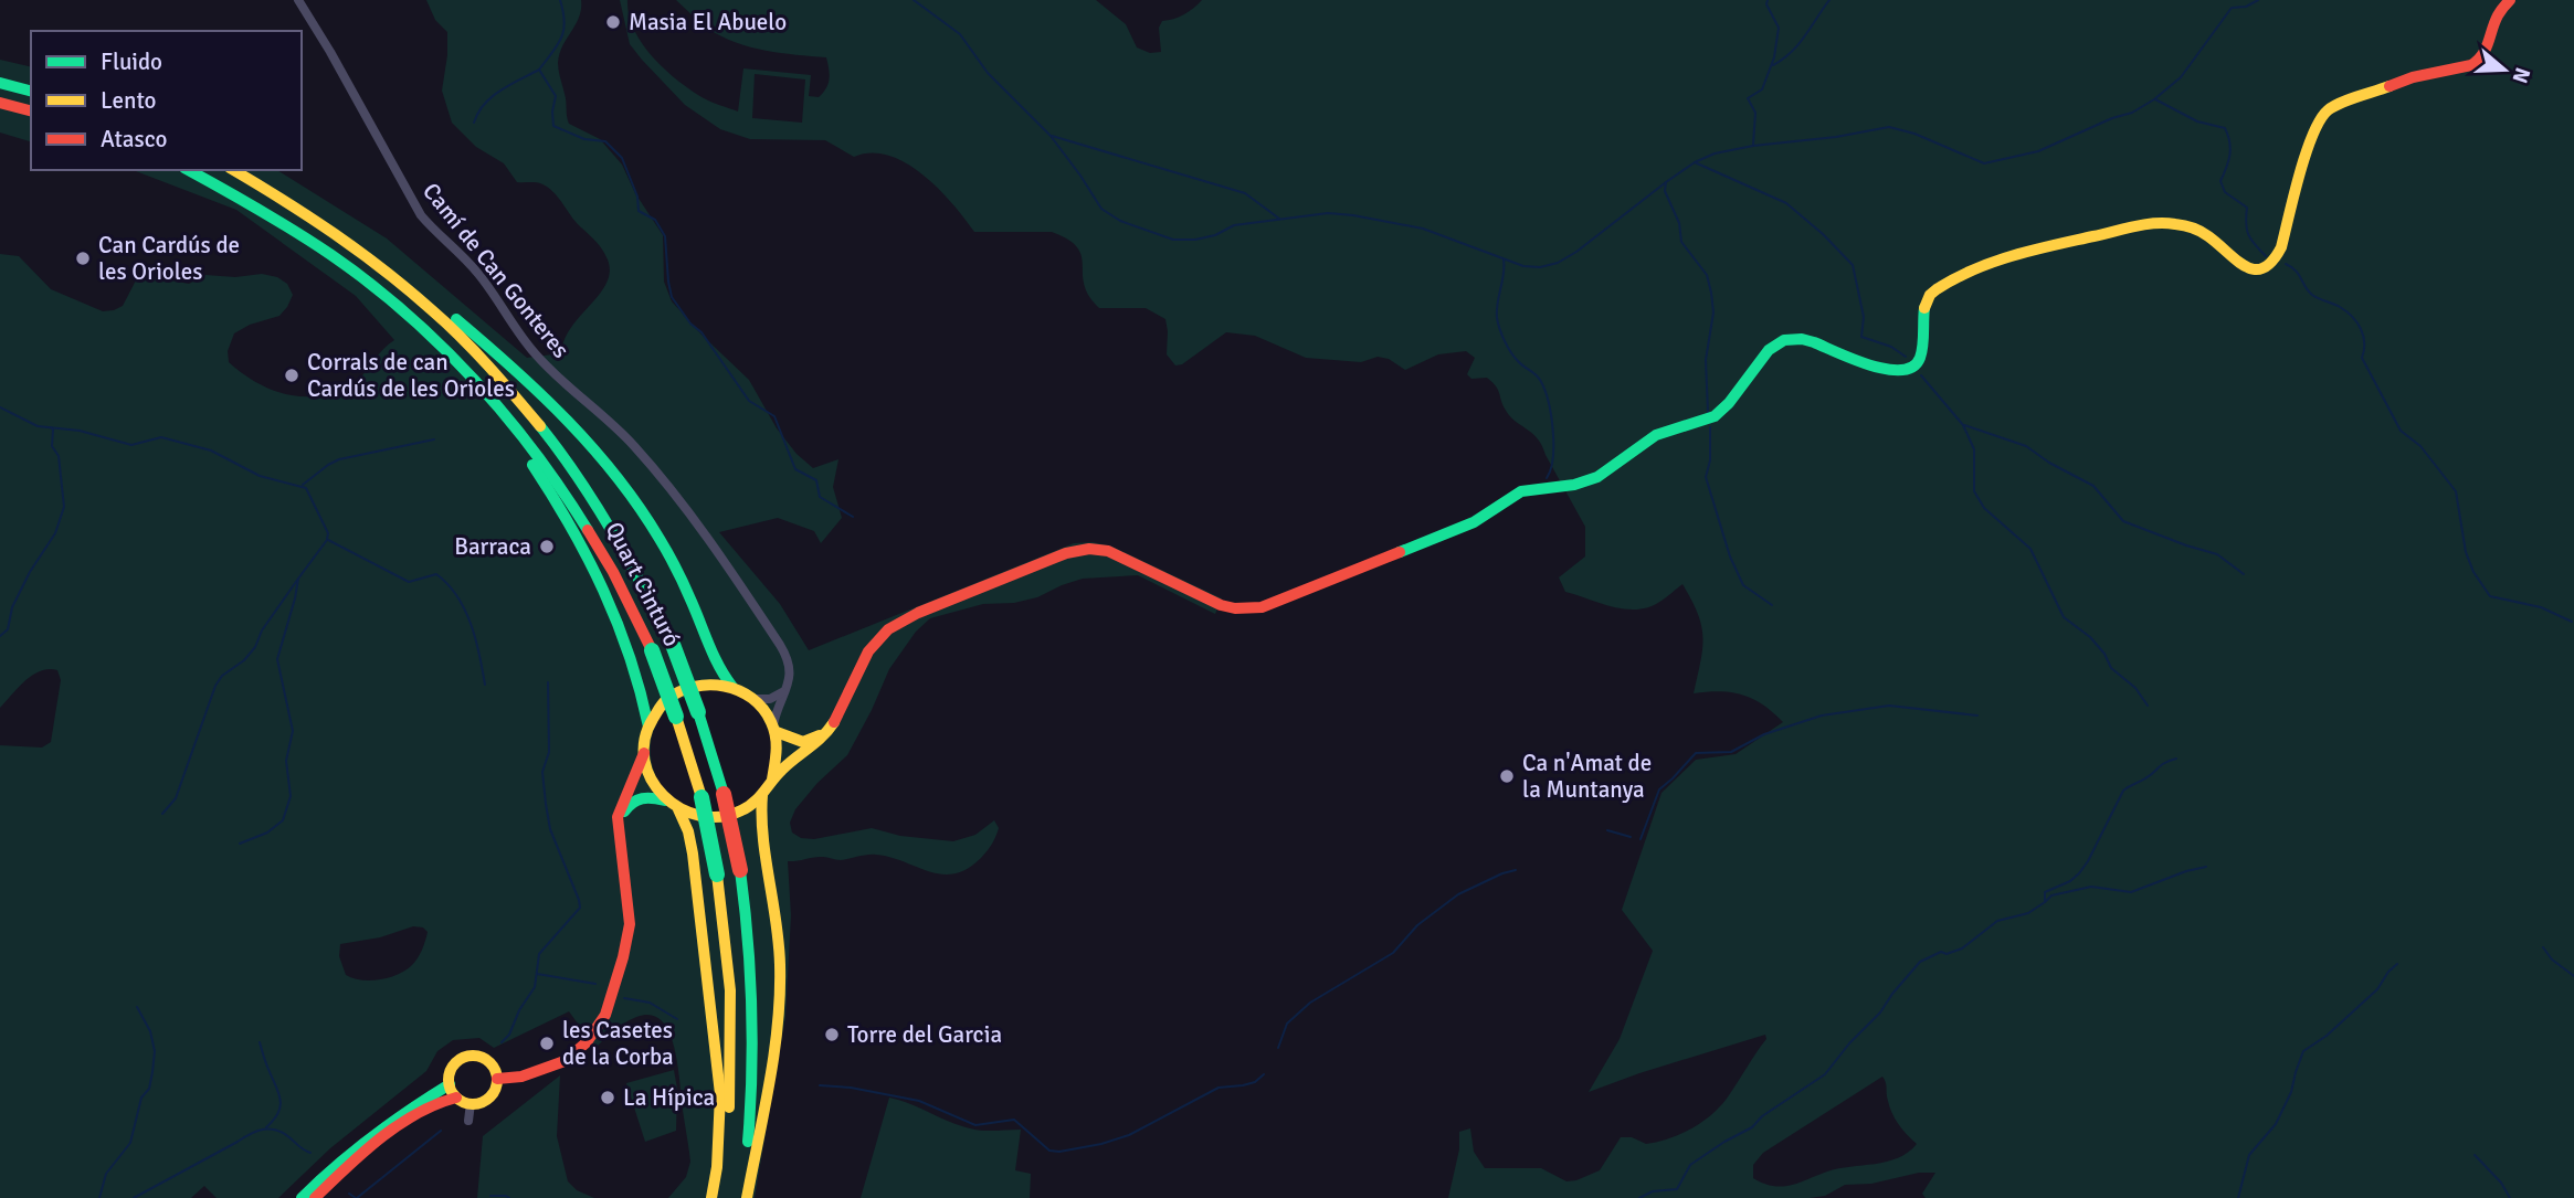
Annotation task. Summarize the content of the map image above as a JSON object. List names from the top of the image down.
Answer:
{
  "streets": {
    "main road": ["Quart Cinturó"],
    "street": ["Camí de Can Gonteres"]
  },
  "places": [
    "Masia El Abuelo",
    "Can Cardús de les Orioles",
    "Corrals de can Cardús de les Orioles",
    "Barraca",
    "Ca n'Amat de la Muntanya",
    "Torre del Garcia",
    "les Casetes de la Corba",
    "La Hípica"
  ],
  "legend": ["Fluido", "Lento", "Atasco"],
  "north": "right"
}
